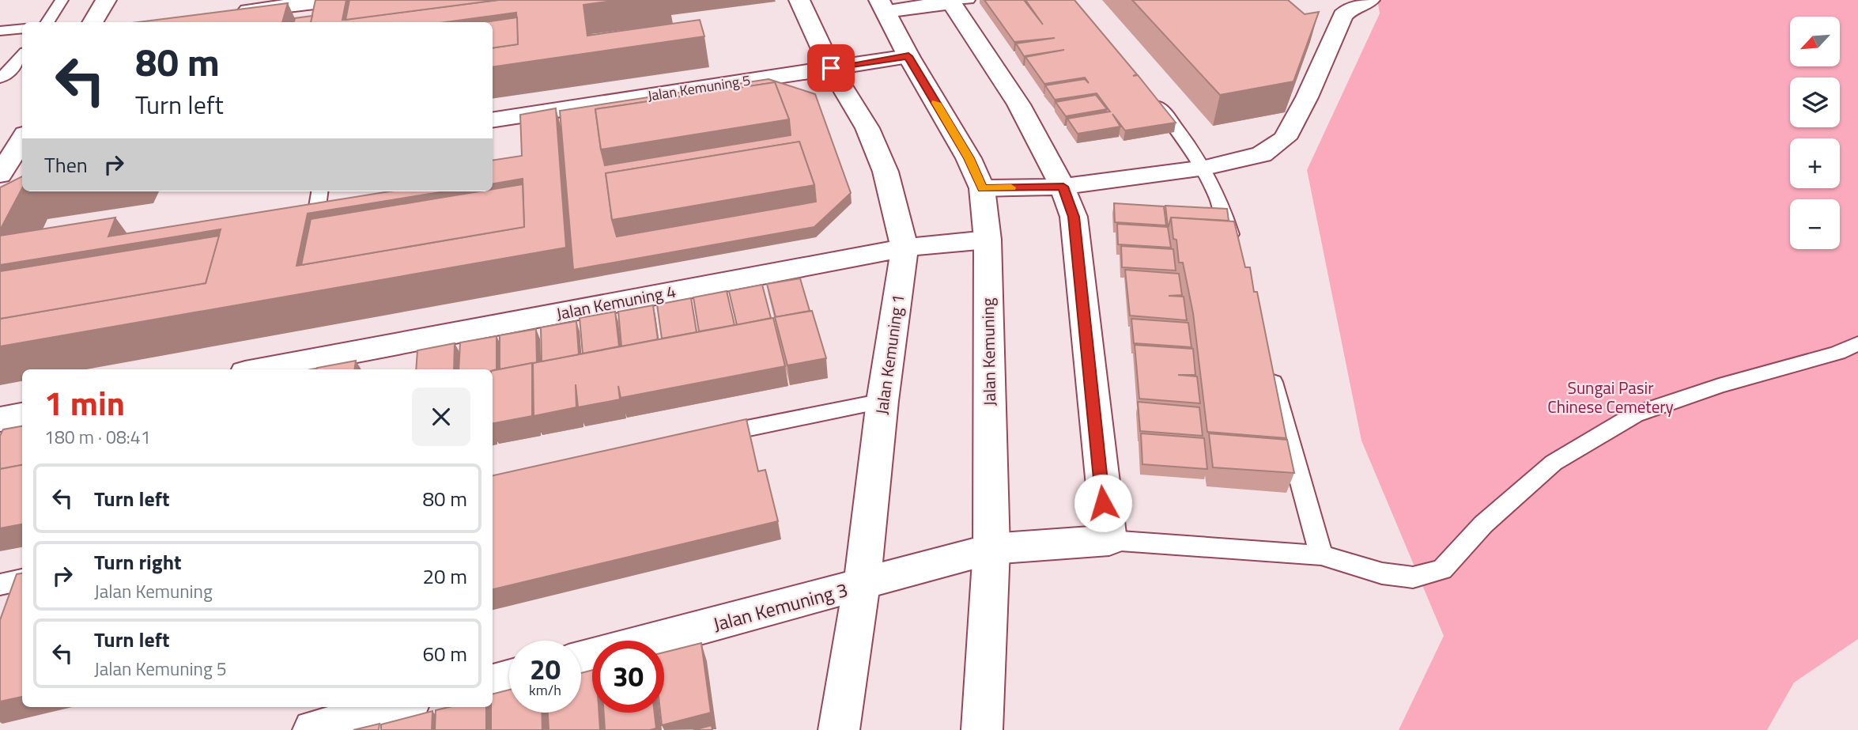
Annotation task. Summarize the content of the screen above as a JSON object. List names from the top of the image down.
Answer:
{
  "streets": {
    "street": [
      "Jalan Kemuning 5",
      "Jalan Kemuning 4",
      "Jalan Kemuning",
      "Jalan Kemuning 1",
      "Jalan Kemuning 3"
    ]
  },
  "crossings": [
    ["Jalan Kemuning 5", "Jalan Kemuning"],
    ["Jalan Kemuning 5", "Jalan Kemuning 1"],
    ["Jalan Kemuning 4", "Jalan Kemuning"],
    ["Jalan Kemuning 4", "Jalan Kemuning 1"],
    ["Jalan Kemuning", "Jalan Kemuning 3"],
    ["Jalan Kemuning 1", "Jalan Kemuning 3"]
  ],
  "parks": ["Sungai Pasir Chinese Cemetery"],
  "north": "bottom left",
  "page": {
    "map_buttons": ["+", "−"],
    "turn": ["80 m", "Turn left"],
    "then": "Then",
    "heading": ["1 min", "180 m · 08:41"],
    "list": [
      {
        "name": "Turn left",
        "value": "80 m"
      },
      {
        "name": "Turn right",
        "note": "Jalan Kemuning",
        "value": "20 m"
      },
      {
        "name": "Turn left",
        "note": "Jalan Kemuning 5",
        "value": "60 m"
      }
    ],
    "speed": "20 km/h",
    "limit": "30"
  }
}
